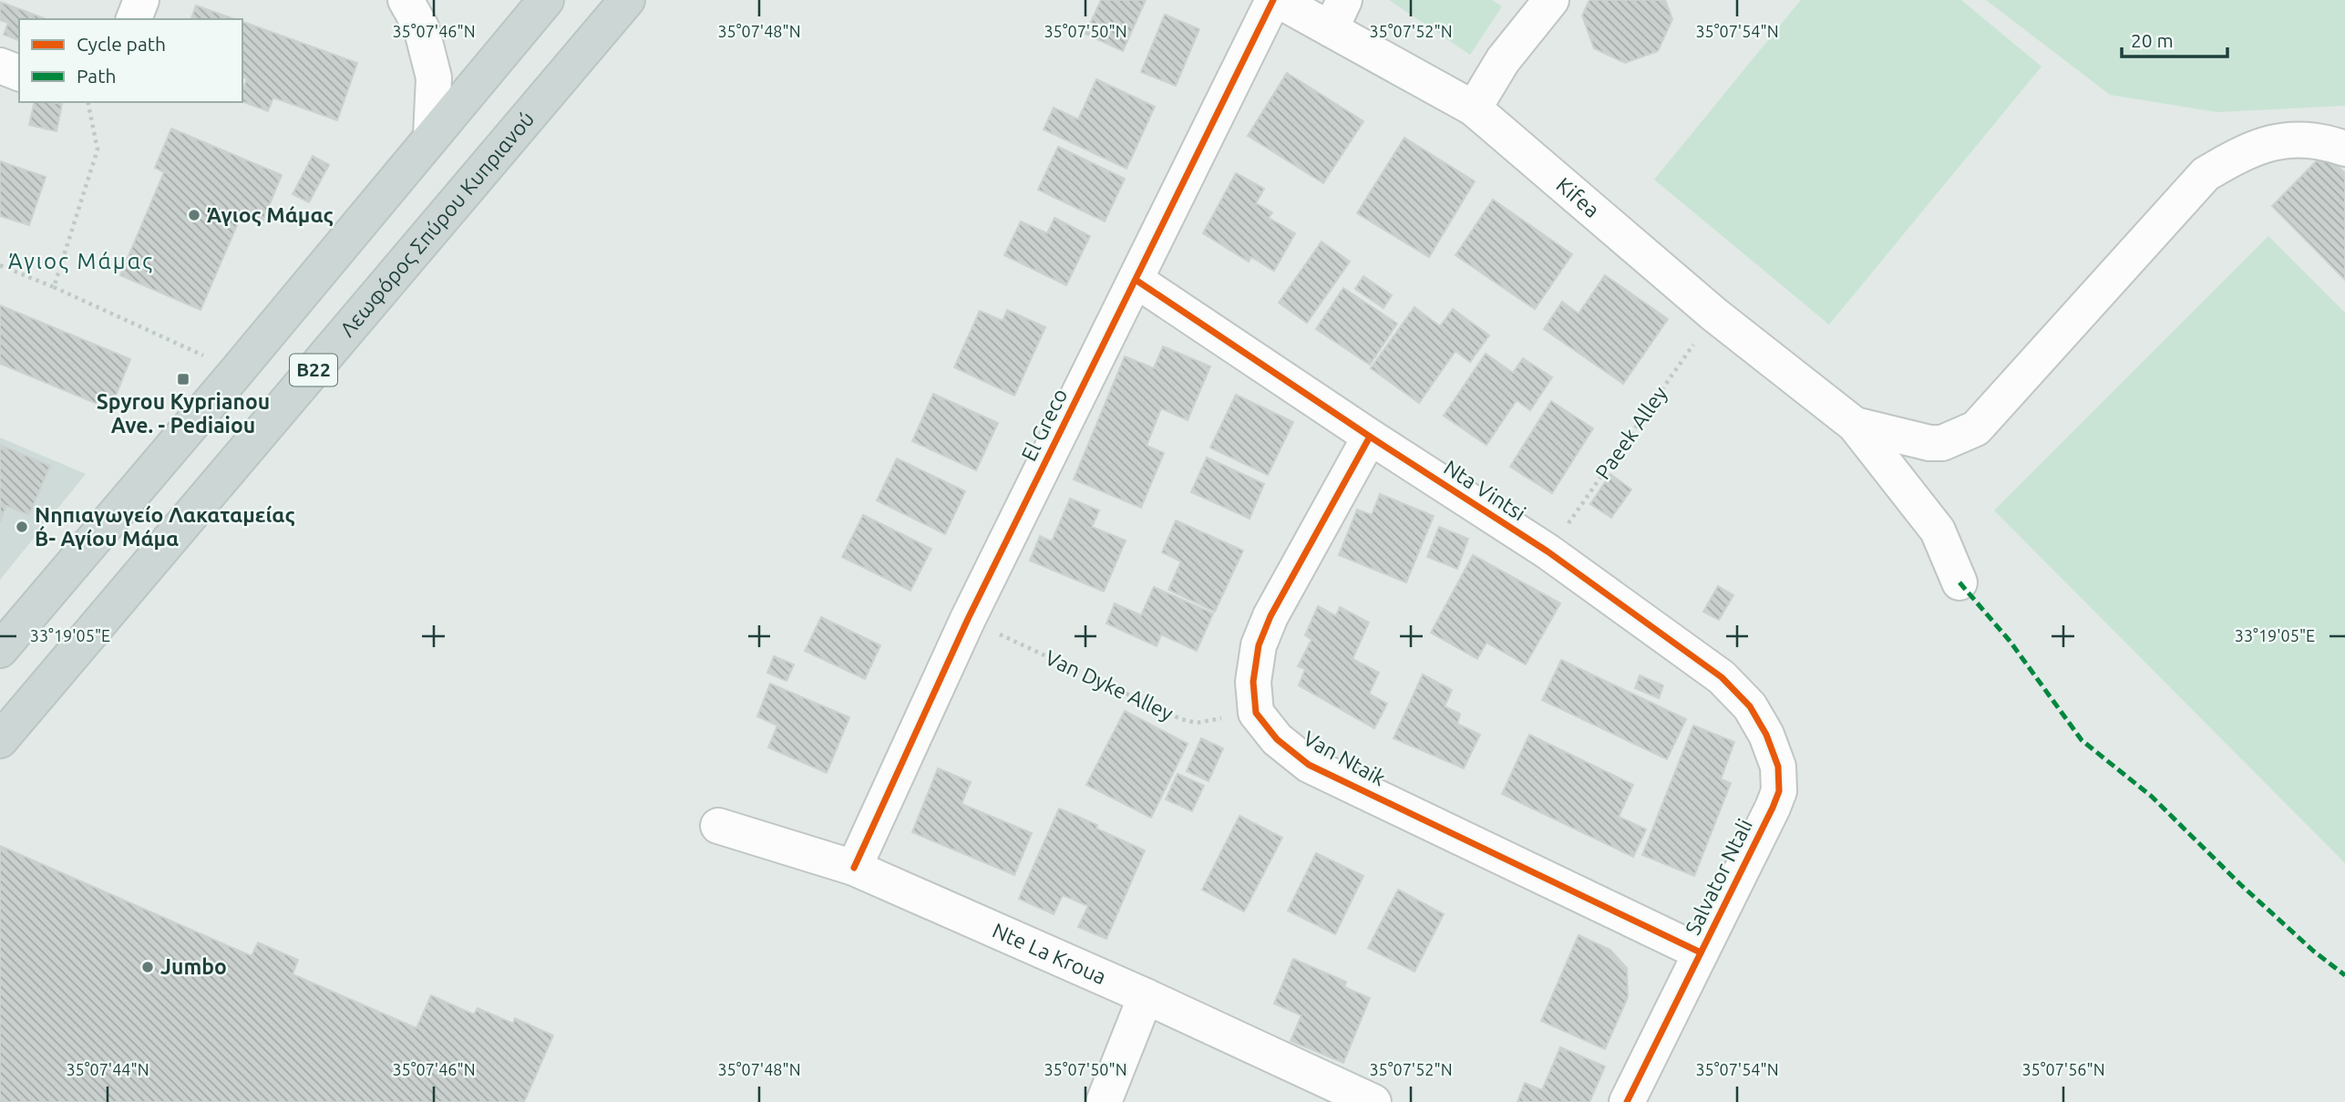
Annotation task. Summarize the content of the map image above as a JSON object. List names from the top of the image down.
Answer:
{
  "streets": {
    "main road": ["Λεωφόρος Σπύρου Κυπριανού", "B22"],
    "street": [
      "Kifea",
      "El Greco",
      "Nta Vintsi",
      "Van Ntaik",
      "Salvator Ntali",
      "Nte La Kroua"
    ],
    "path": ["Paeek Alley", "Van Dyke Alley"]
  },
  "crossings": [
    ["Kifea", "El Greco"],
    ["Kifea", "Paeek Alley"],
    ["El Greco", "Nta Vintsi"],
    ["El Greco", "Van Dyke Alley"],
    ["El Greco", "Nte La Kroua"],
    ["Paeek Alley", "Nta Vintsi"],
    ["Nta Vintsi", "Salvator Ntali"],
    ["Van Dyke Alley", "Van Ntaik"],
    ["Van Ntaik", "Salvator Ntali"]
  ],
  "districts": ["Άγιος Μάμας"],
  "places": {
    "other": ["Άγιος Μάμας", "Νηπιαγωγείο Λακαταμείας Β΄- Αγίου Μάμα", "Jumbo"],
    "transit": ["Spyrou Kyprianou Ave. - Pediaiou"]
  },
  "legend": ["Cycle path", "Path"],
  "scale_bar": "20 m",
  "coordinates": [
    "35°07'46\"N",
    "35°07'48\"N",
    "35°07'50\"N",
    "35°07'52\"N",
    "35°07'54\"N",
    "33°19'05\"E",
    "35°07'44\"N",
    "35°07'56\"N"
  ]
}
